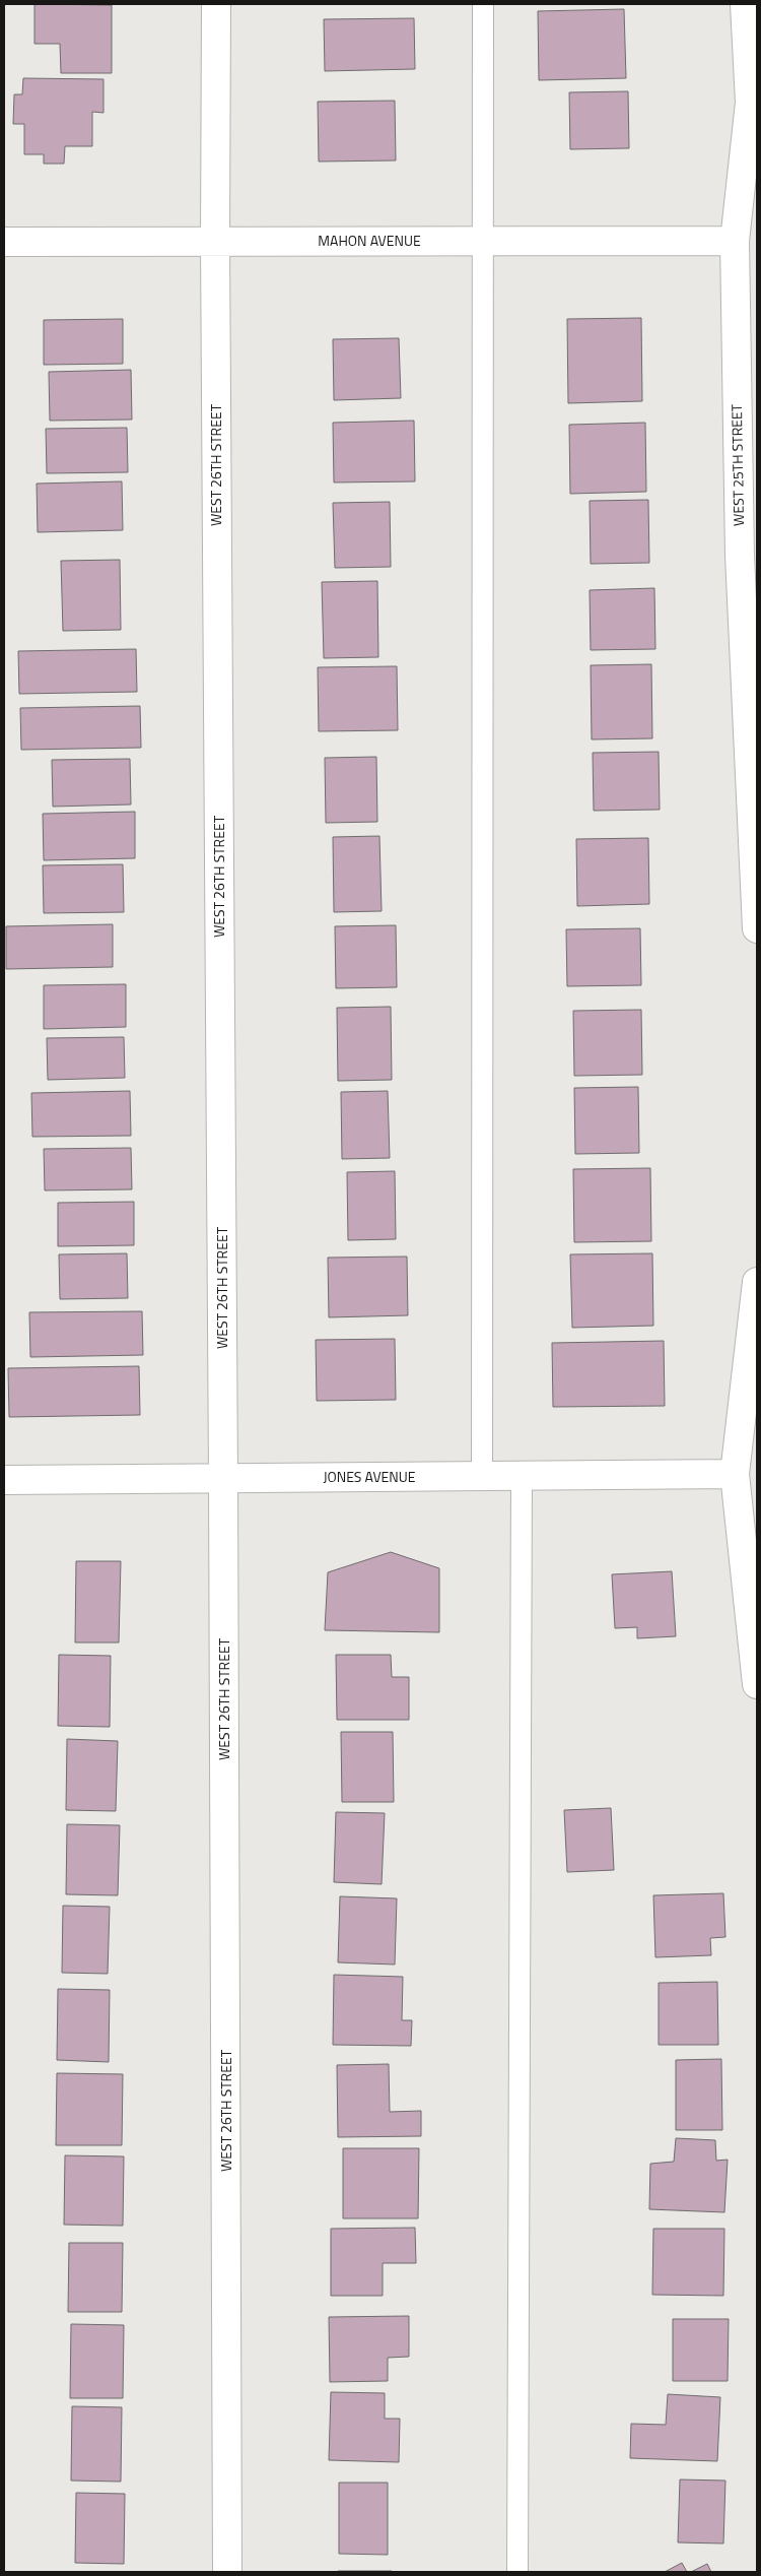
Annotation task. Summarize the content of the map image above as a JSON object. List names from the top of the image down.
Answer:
{
  "streets": {
    "street": [
      "MAHON AVENUE",
      "WEST 26TH STREET",
      "WEST 25TH STREET",
      "JONES AVENUE"
    ]
  },
  "crossings": [
    ["MAHON AVENUE", "WEST 26TH STREET"],
    ["MAHON AVENUE", "WEST 25TH STREET"],
    ["WEST 26TH STREET", "JONES AVENUE"]
  ]
}
